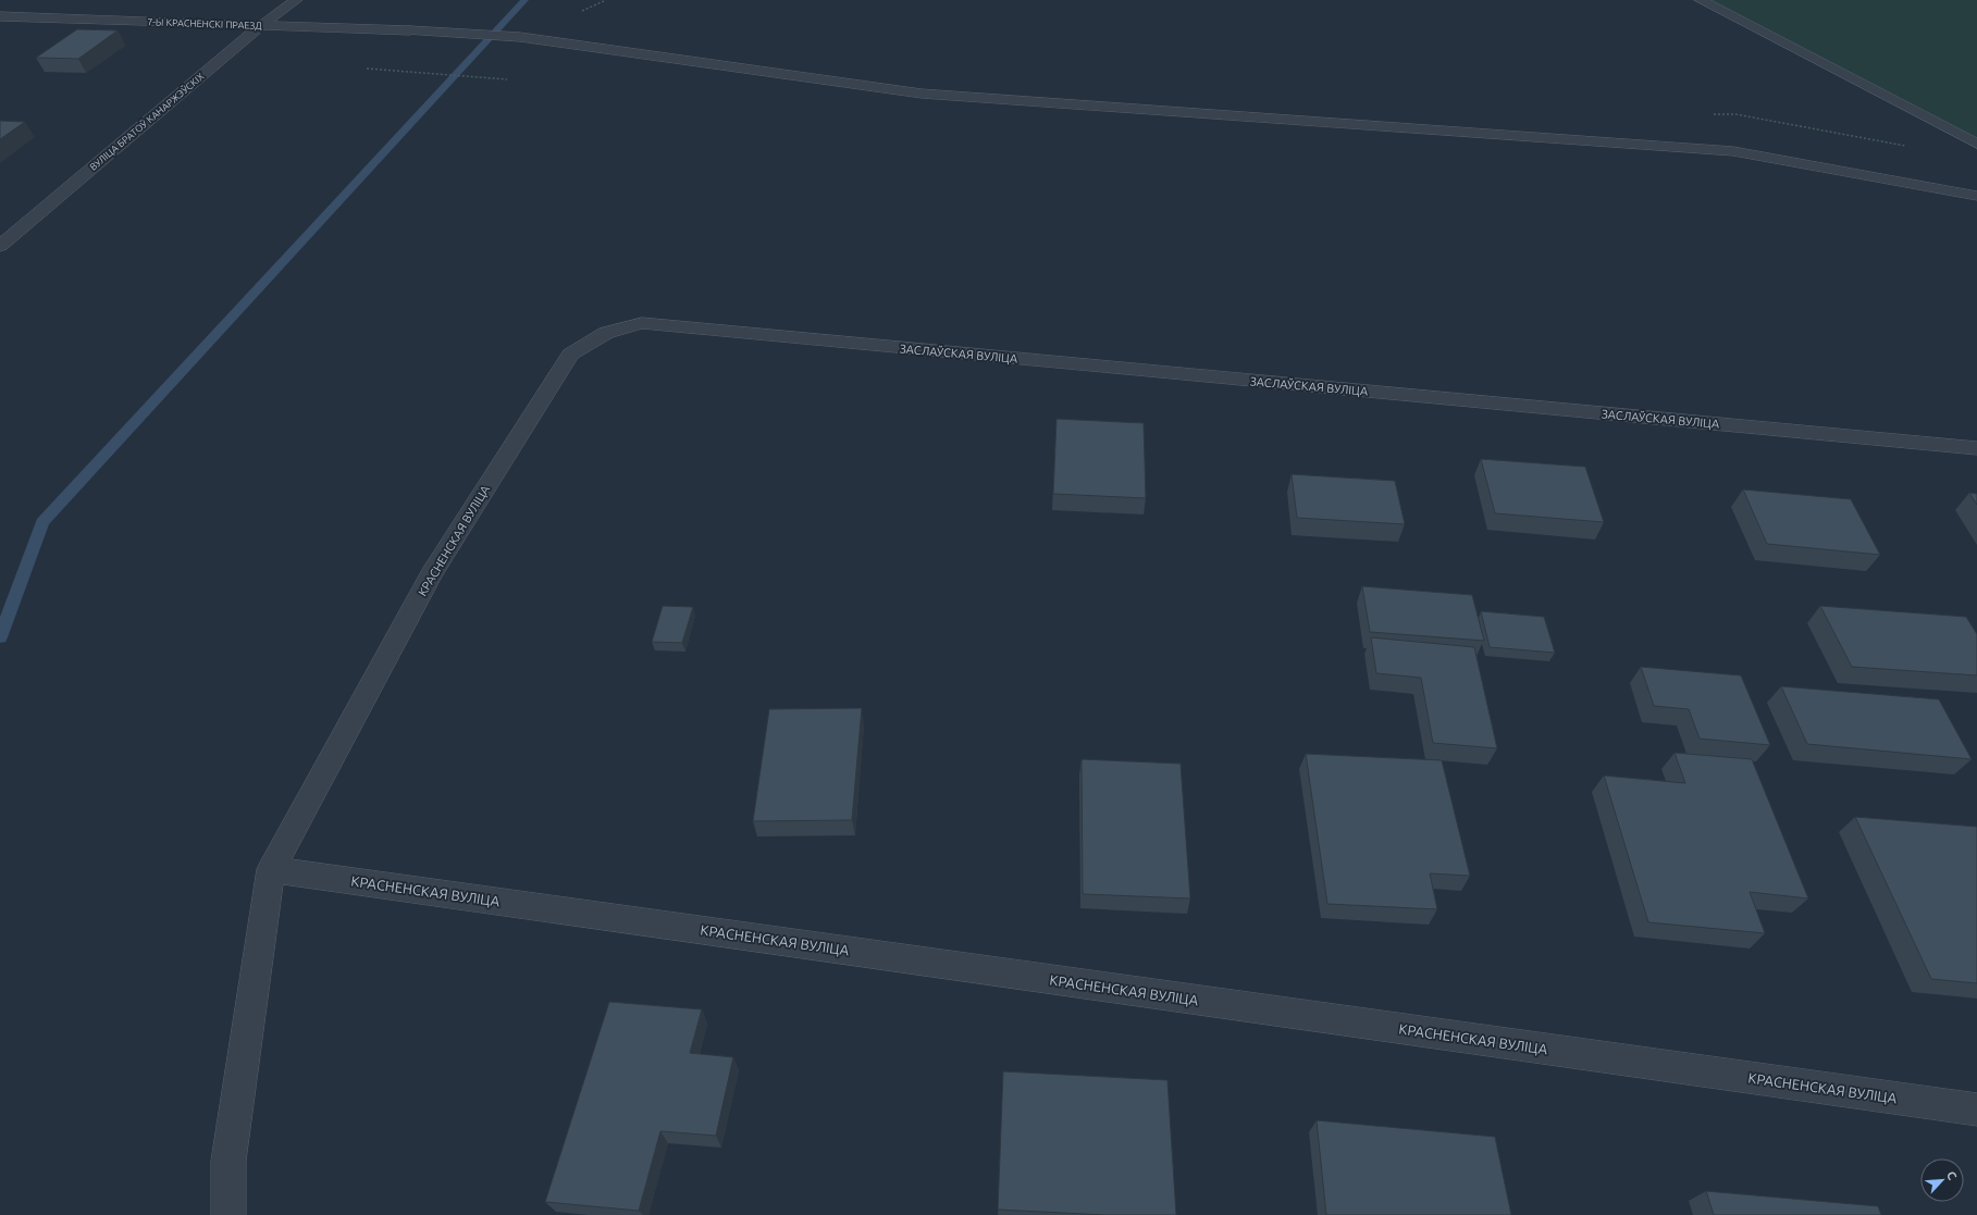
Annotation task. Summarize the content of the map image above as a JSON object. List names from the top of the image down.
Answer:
{
  "streets": {
    "street": [
      "7-Ы КРАСНЕНСКІ ПРАЕЗД",
      "ВУЛІЦА БРАТОЎ КАНАРЖЭЎСКІХ",
      "ЗАСЛАЎСКАЯ ВУЛІЦА",
      "КРАСНЕНСКАЯ ВУЛІЦА"
    ]
  },
  "crossings": [
    ["7-Ы КРАСНЕНСКІ ПРАЕЗД", "ВУЛІЦА БРАТОЎ КАНАРЖЭЎСКІХ"],
    ["ЗАСЛАЎСКАЯ ВУЛІЦА", "КРАСНЕНСКАЯ ВУЛІЦА"]
  ],
  "north": "top right"
}
